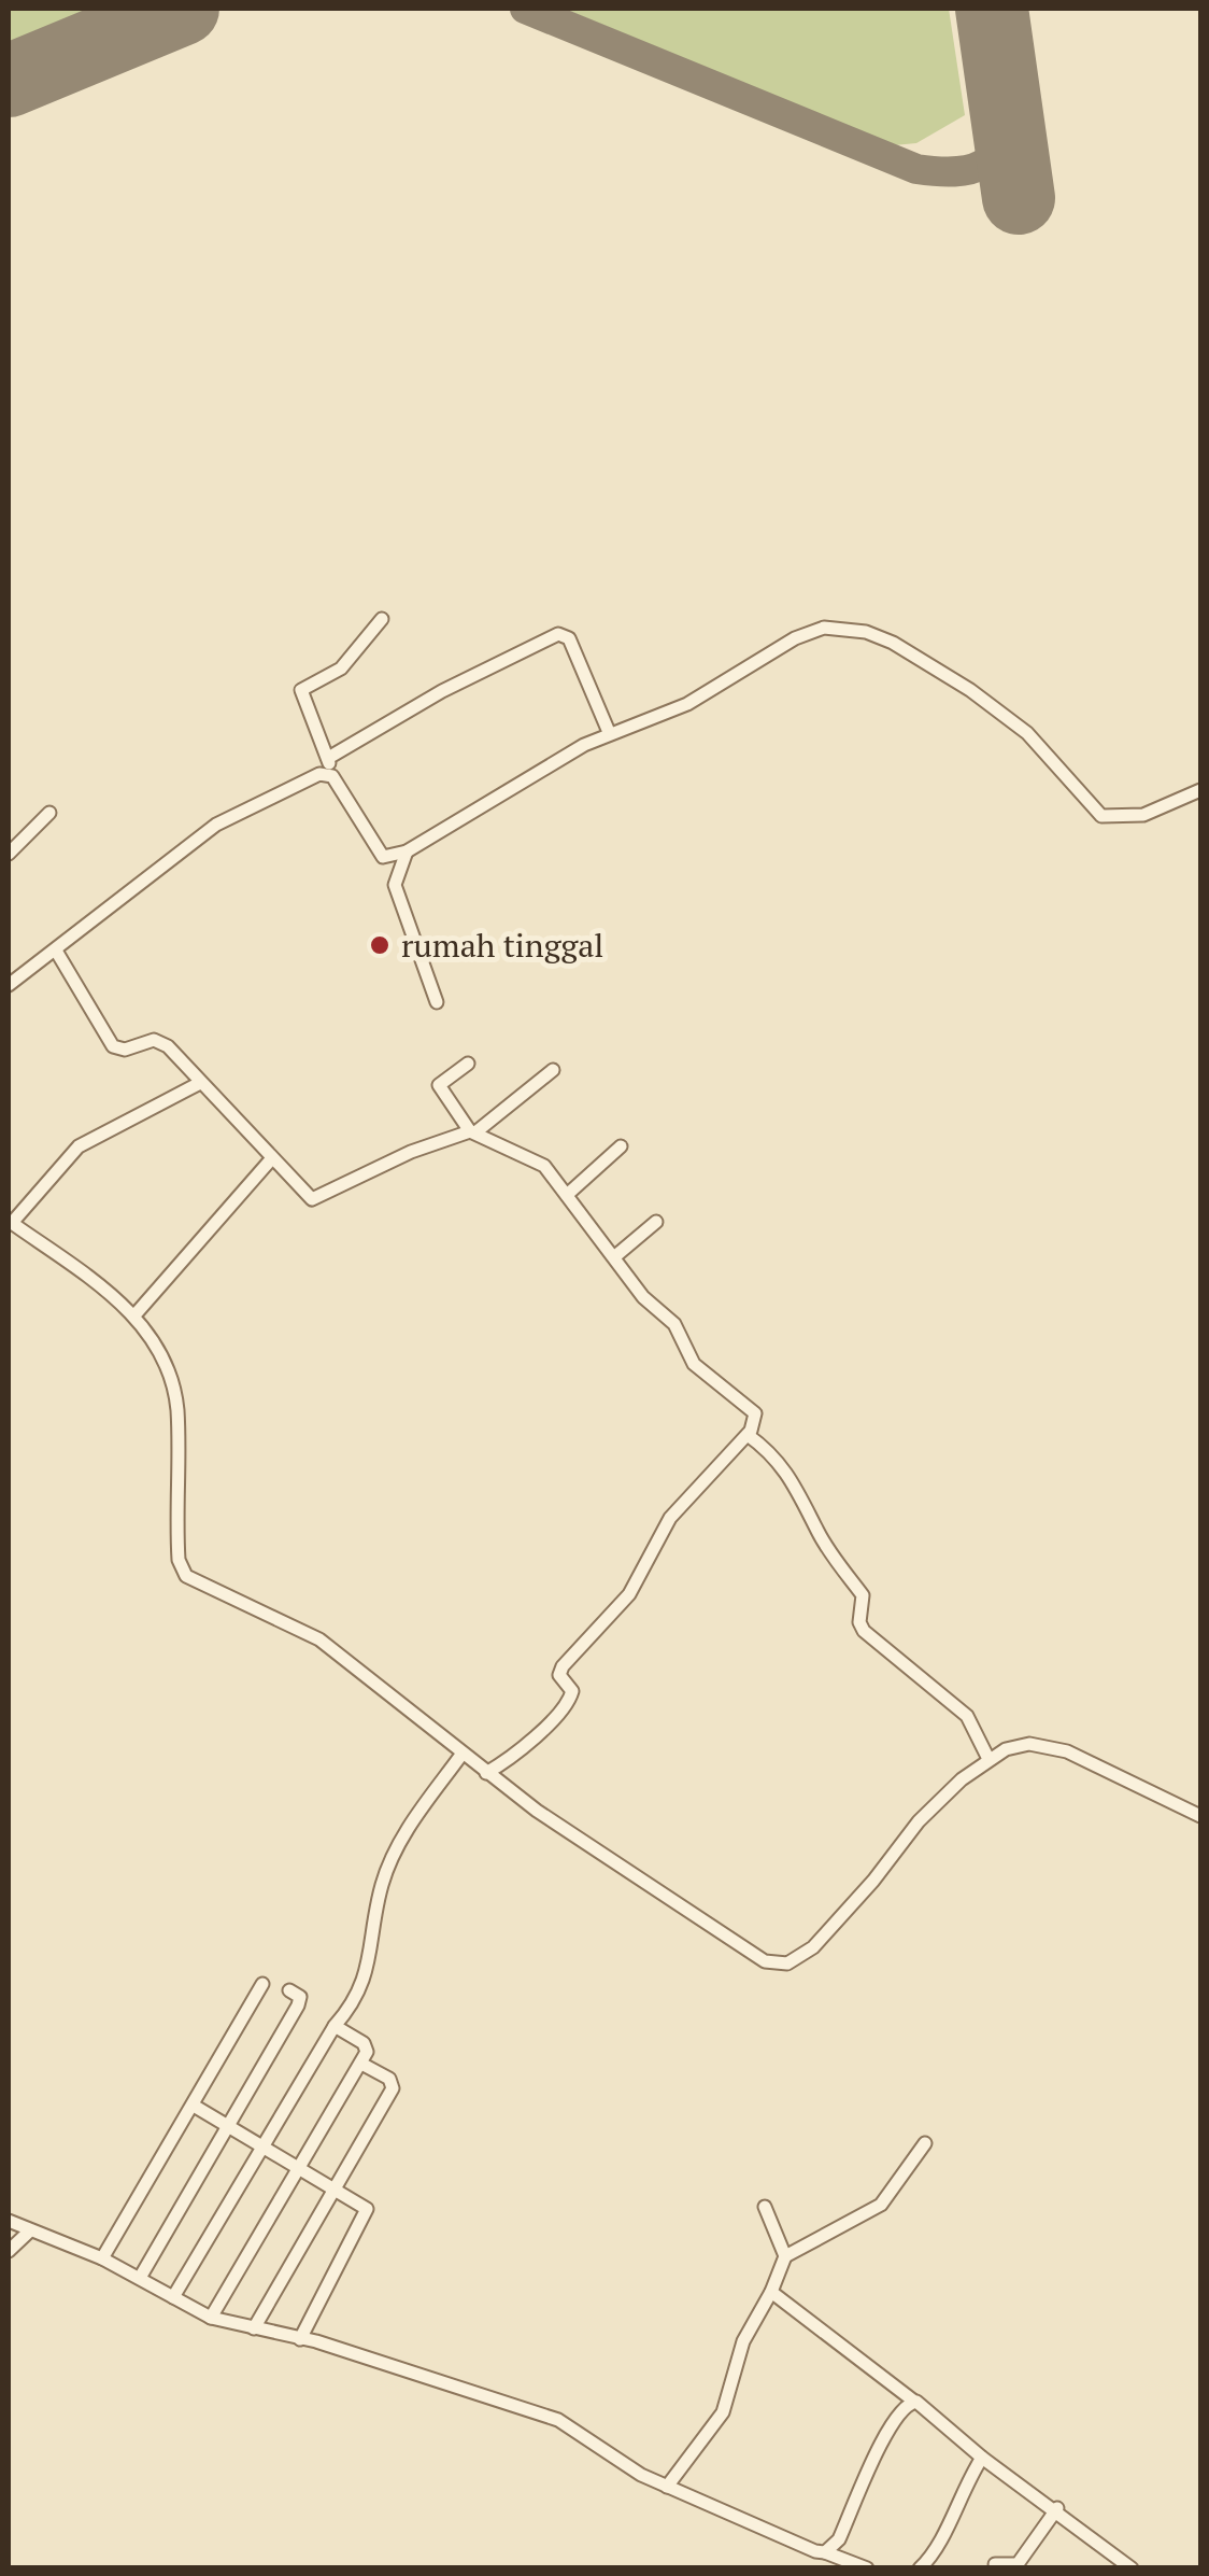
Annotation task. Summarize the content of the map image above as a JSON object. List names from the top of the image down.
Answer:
{
  "places": ["rumah tinggal"]
}
